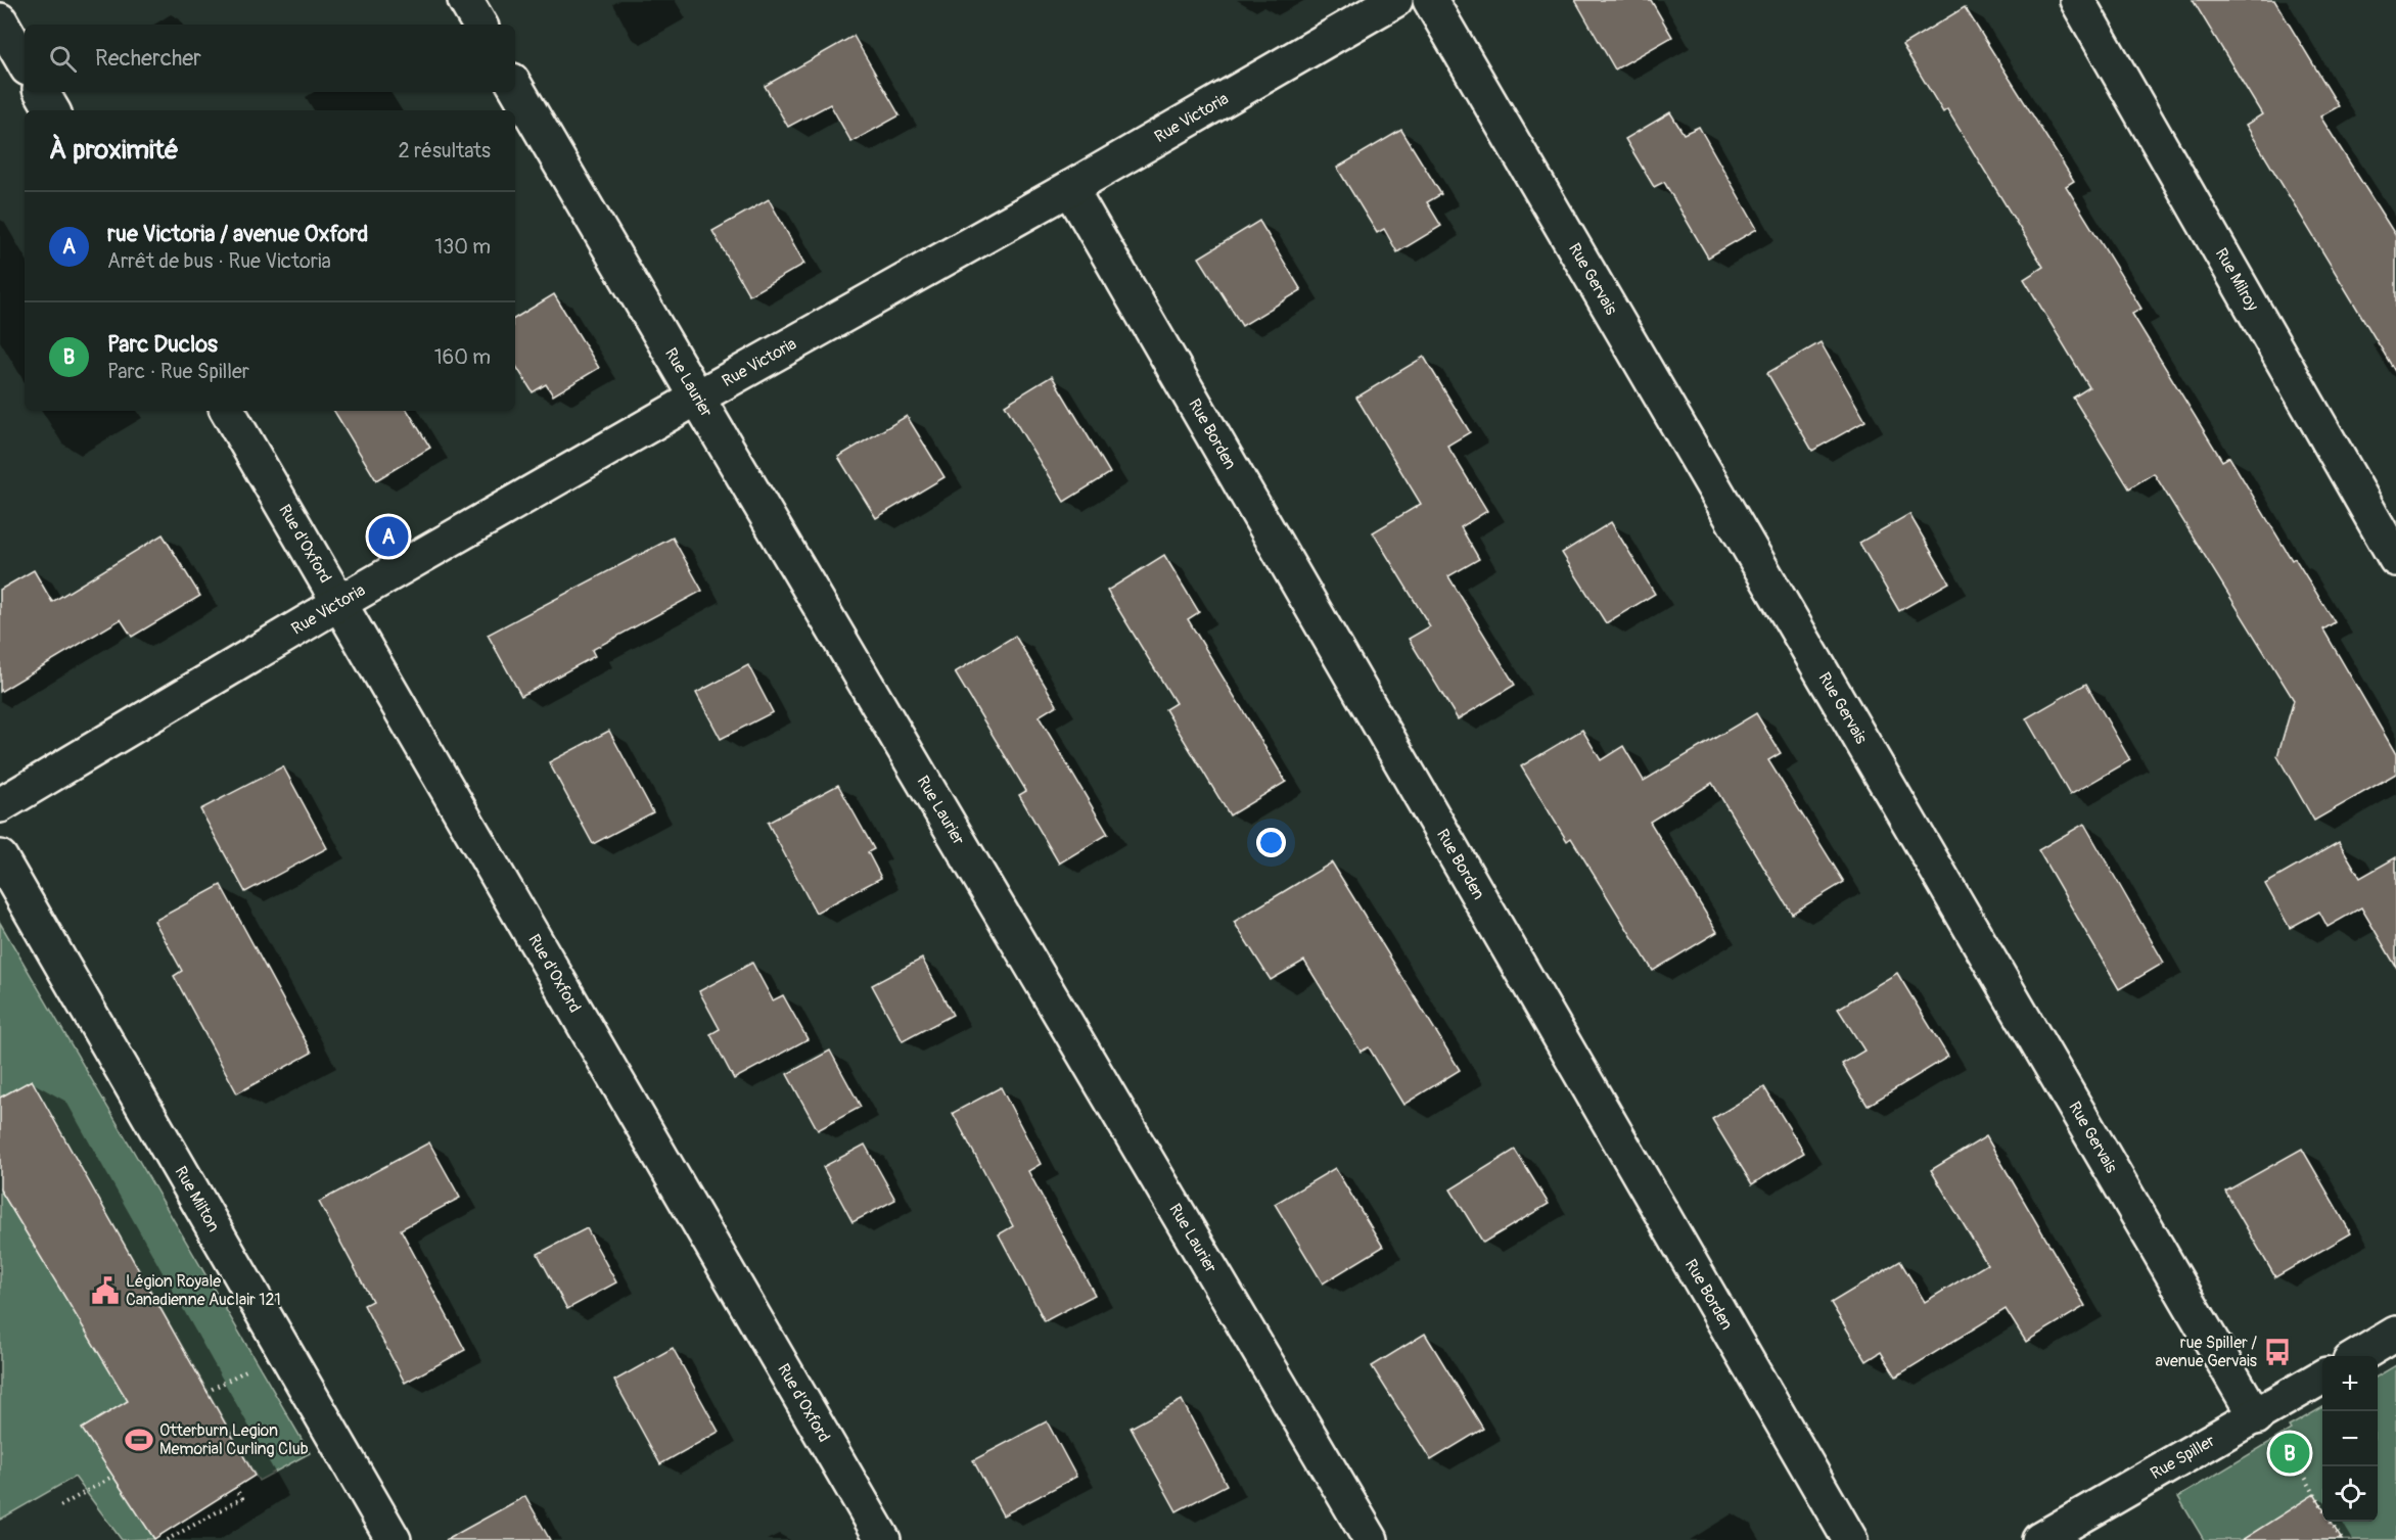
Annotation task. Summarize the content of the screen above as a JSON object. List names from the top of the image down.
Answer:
{
  "streets": {
    "street": [
      "Rue Victoria",
      "Rue Gervais",
      "Rue Milroy",
      "Rue Laurier",
      "Rue Borden",
      "Rue d'Oxford",
      "Rue Milton",
      "Rue Spiller"
    ]
  },
  "crossings": [
    ["Rue Victoria", "Rue Laurier"],
    ["Rue Victoria", "Rue Borden"],
    ["Rue Victoria", "Rue d'Oxford"],
    ["Rue Gervais", "Rue Spiller"]
  ],
  "places": {
    "public building": ["Légion Royale Canadienne Auclair 121"],
    "bus stop": ["rue Spiller / avenue Gervais"],
    "sports": ["Otterburn Legion Memorial Curling Club"]
  },
  "page": {
    "search": "Rechercher",
    "heading": ["À proximité", "2 résultats"],
    "list": [
      {
        "mark": "A",
        "name": "rue Victoria / avenue Oxford",
        "note": "Arrêt de bus · Rue Victoria",
        "value": "130 m"
      },
      {
        "mark": "B",
        "name": "Parc Duclos",
        "note": "Parc · Rue Spiller",
        "value": "160 m"
      }
    ],
    "pins": ["A", "B"],
    "map_buttons": ["+", "−"]
  }
}
